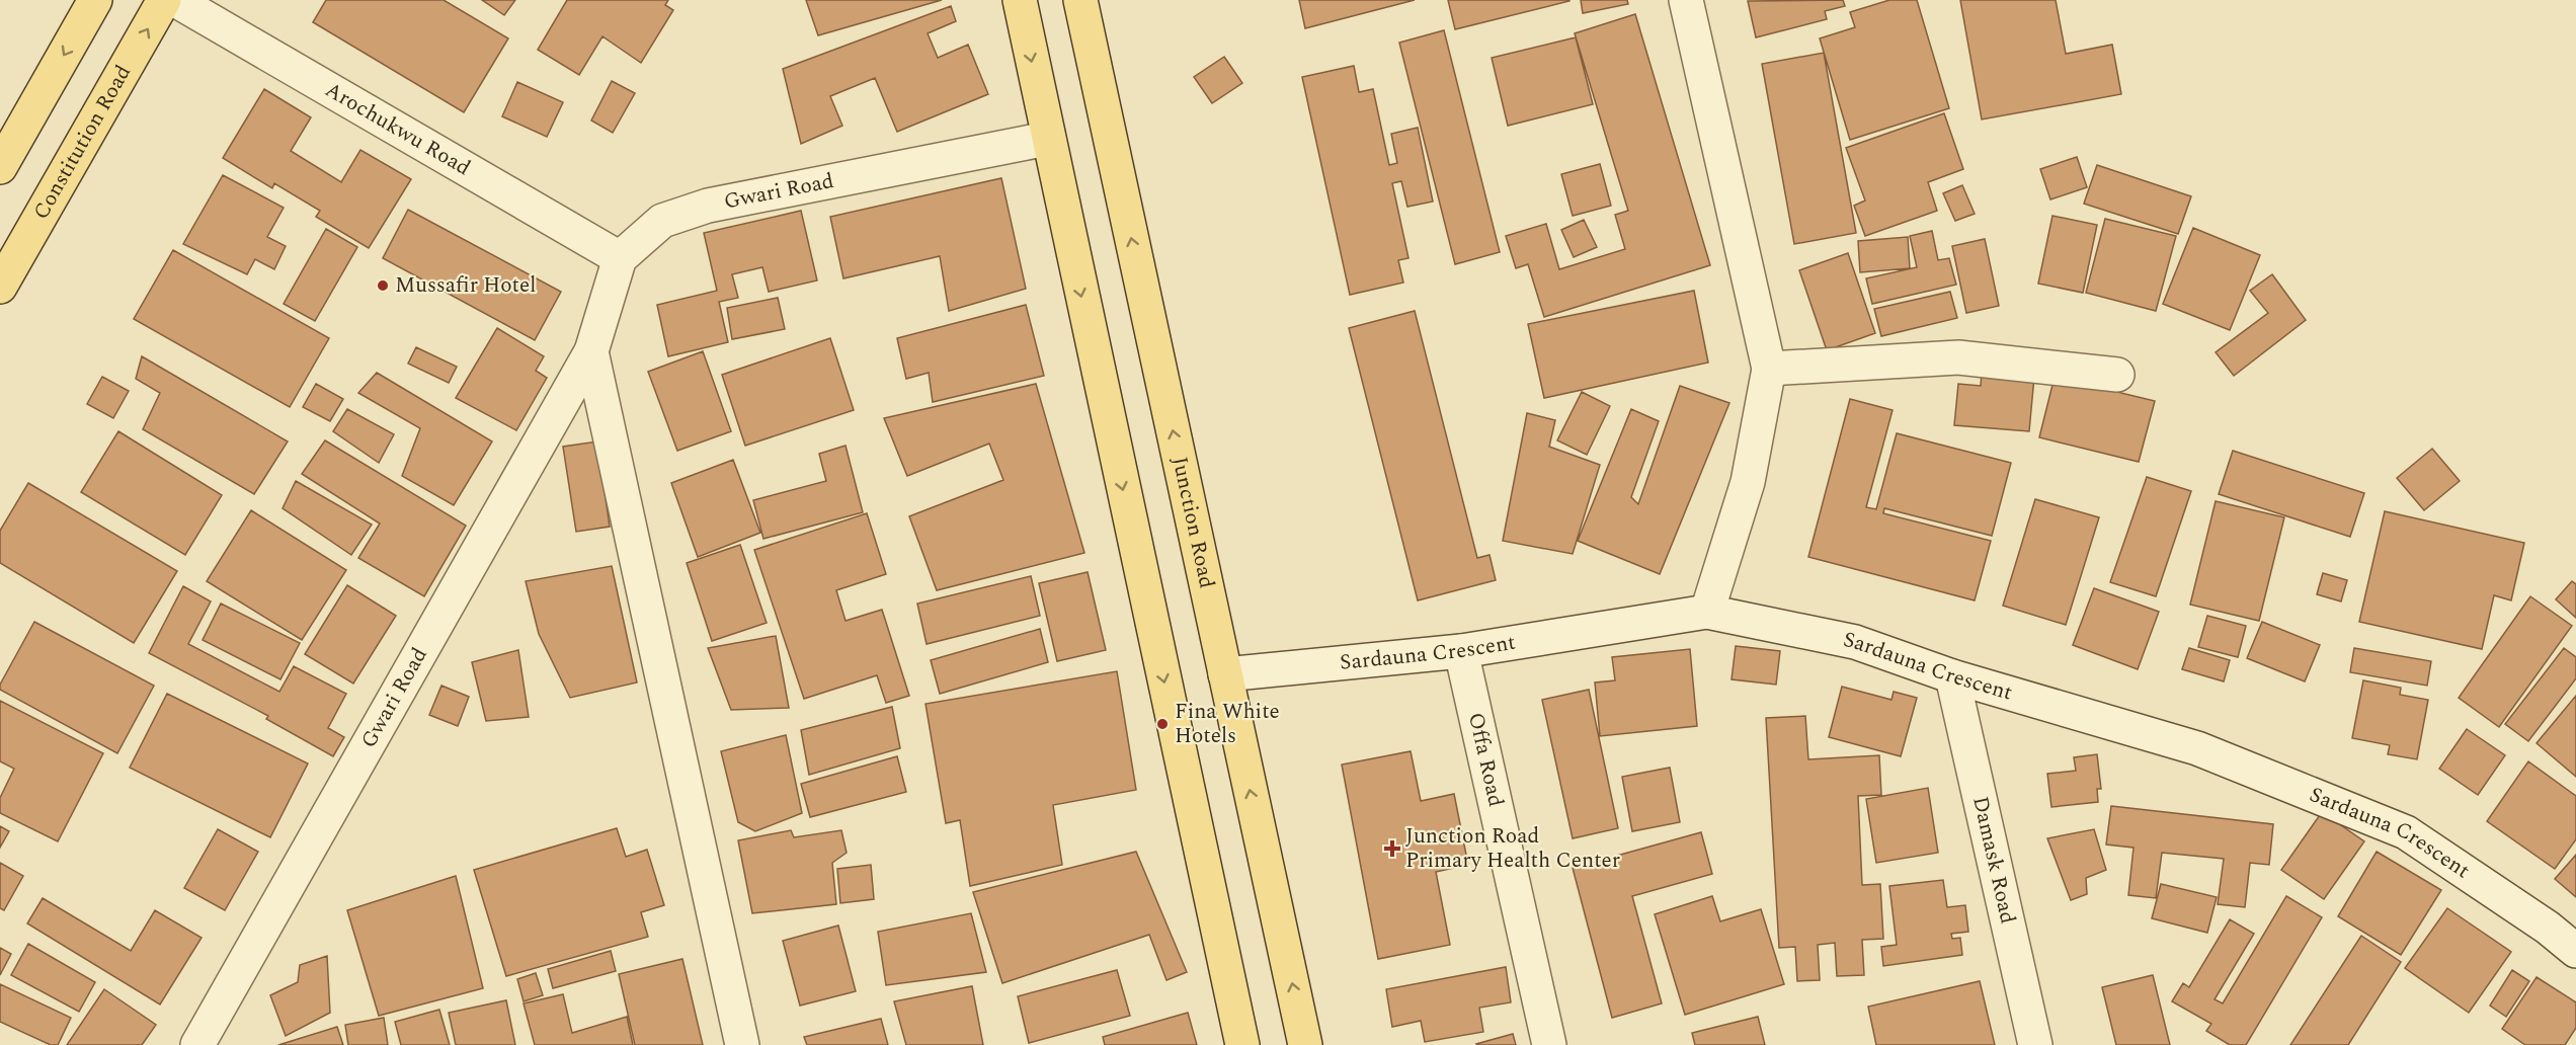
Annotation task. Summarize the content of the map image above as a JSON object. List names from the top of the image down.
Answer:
{
  "streets": {
    "main road": ["Constitution Road", "Junction Road"],
    "street": [
      "Arochukwu Road",
      "Gwari Road",
      "Sardauna Crescent",
      "Offa Road",
      "Damask Road"
    ]
  },
  "crossings": [
    ["Arochukwu Road", "Gwari Road"],
    ["Junction Road", "Sardauna Crescent"],
    ["Sardauna Crescent", "Offa Road"],
    ["Sardauna Crescent", "Damask Road"]
  ],
  "places": {
    "other": ["Mussafir Hotel", "Fina White Hotels"],
    "health": ["Junction Road Primary Health Center"]
  }
}
